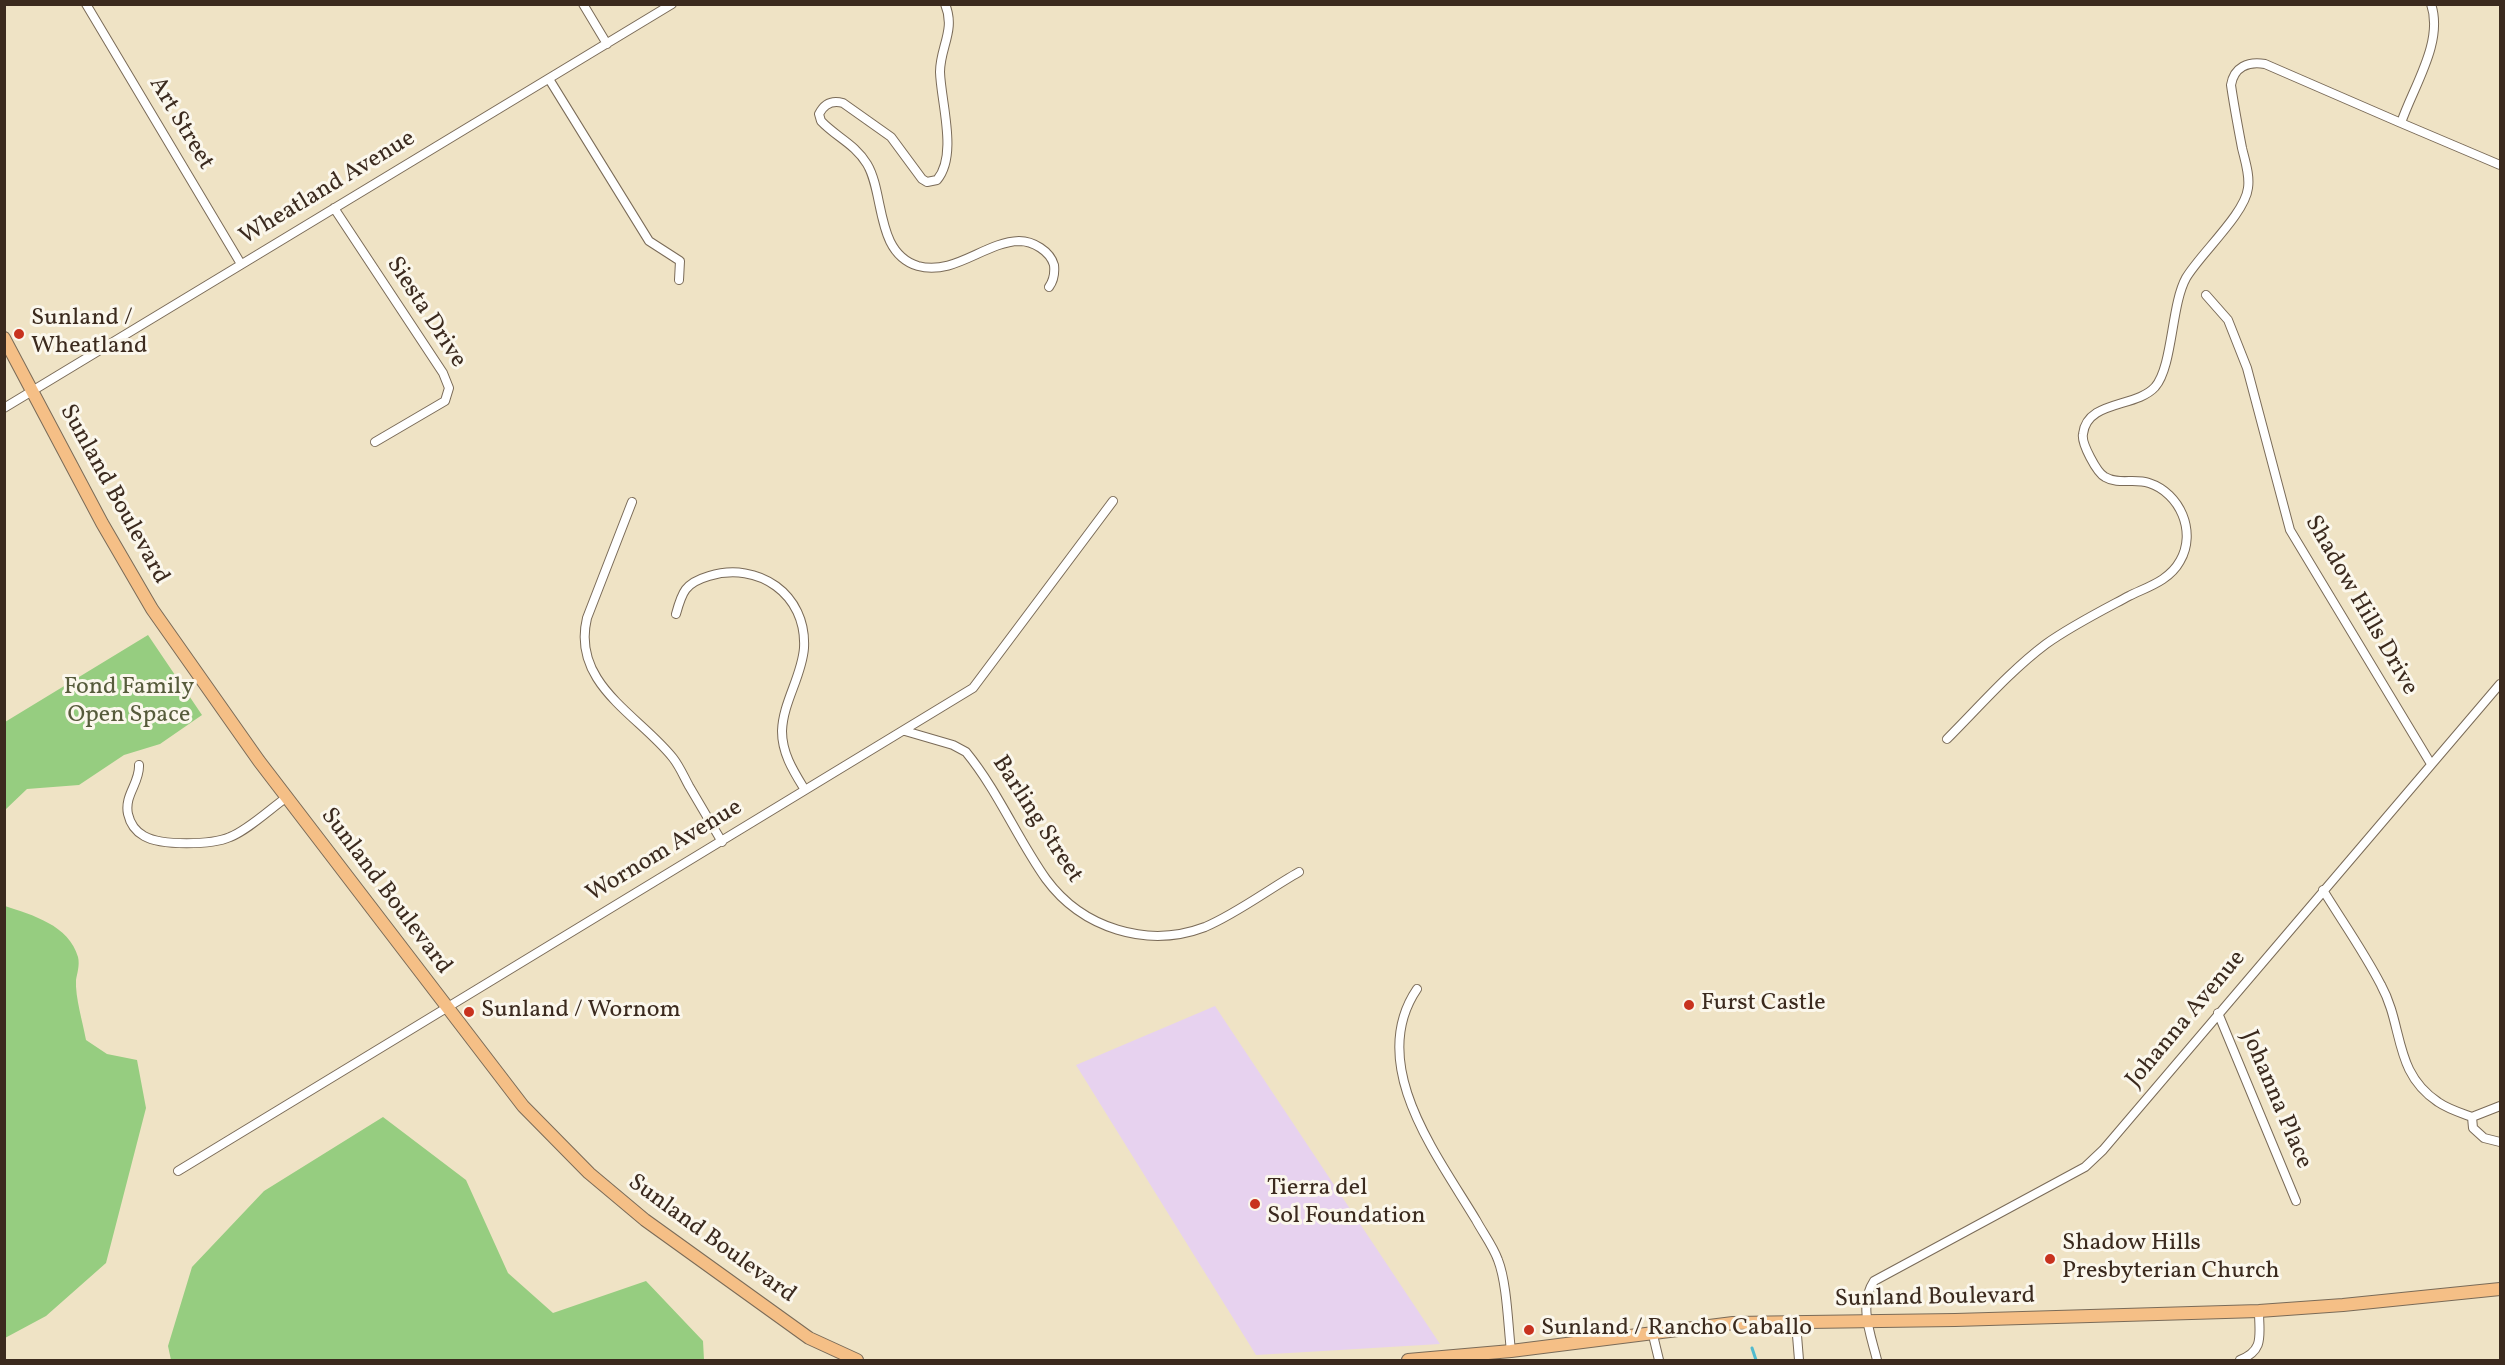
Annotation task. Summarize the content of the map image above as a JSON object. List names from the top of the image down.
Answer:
{
  "streets": {
    "main road": ["Sunland Boulevard"],
    "street": [
      "Art Street",
      "Wheatland Avenue",
      "Siesta Drive",
      "Shadow Hills Drive",
      "Barling Street",
      "Wornom Avenue",
      "Johanna Avenue",
      "Johanna Place"
    ]
  },
  "crossings": [
    ["Art Street", "Wheatland Avenue"],
    ["Wheatland Avenue", "Siesta Drive"],
    ["Wheatland Avenue", "Sunland Boulevard"],
    ["Sunland Boulevard", "Wornom Avenue"],
    ["Sunland Boulevard", "Johanna Avenue"],
    ["Shadow Hills Drive", "Johanna Avenue"],
    ["Barling Street", "Wornom Avenue"],
    ["Johanna Avenue", "Johanna Place"]
  ],
  "parks": ["Fond Family Open Space"],
  "places": [
    "Sunland / Wheatland",
    "Furst Castle",
    "Sunland / Wornom",
    "Tierra del Sol Foundation",
    "Shadow Hills Presbyterian Church",
    "Sunland / Rancho Caballo"
  ]
}
